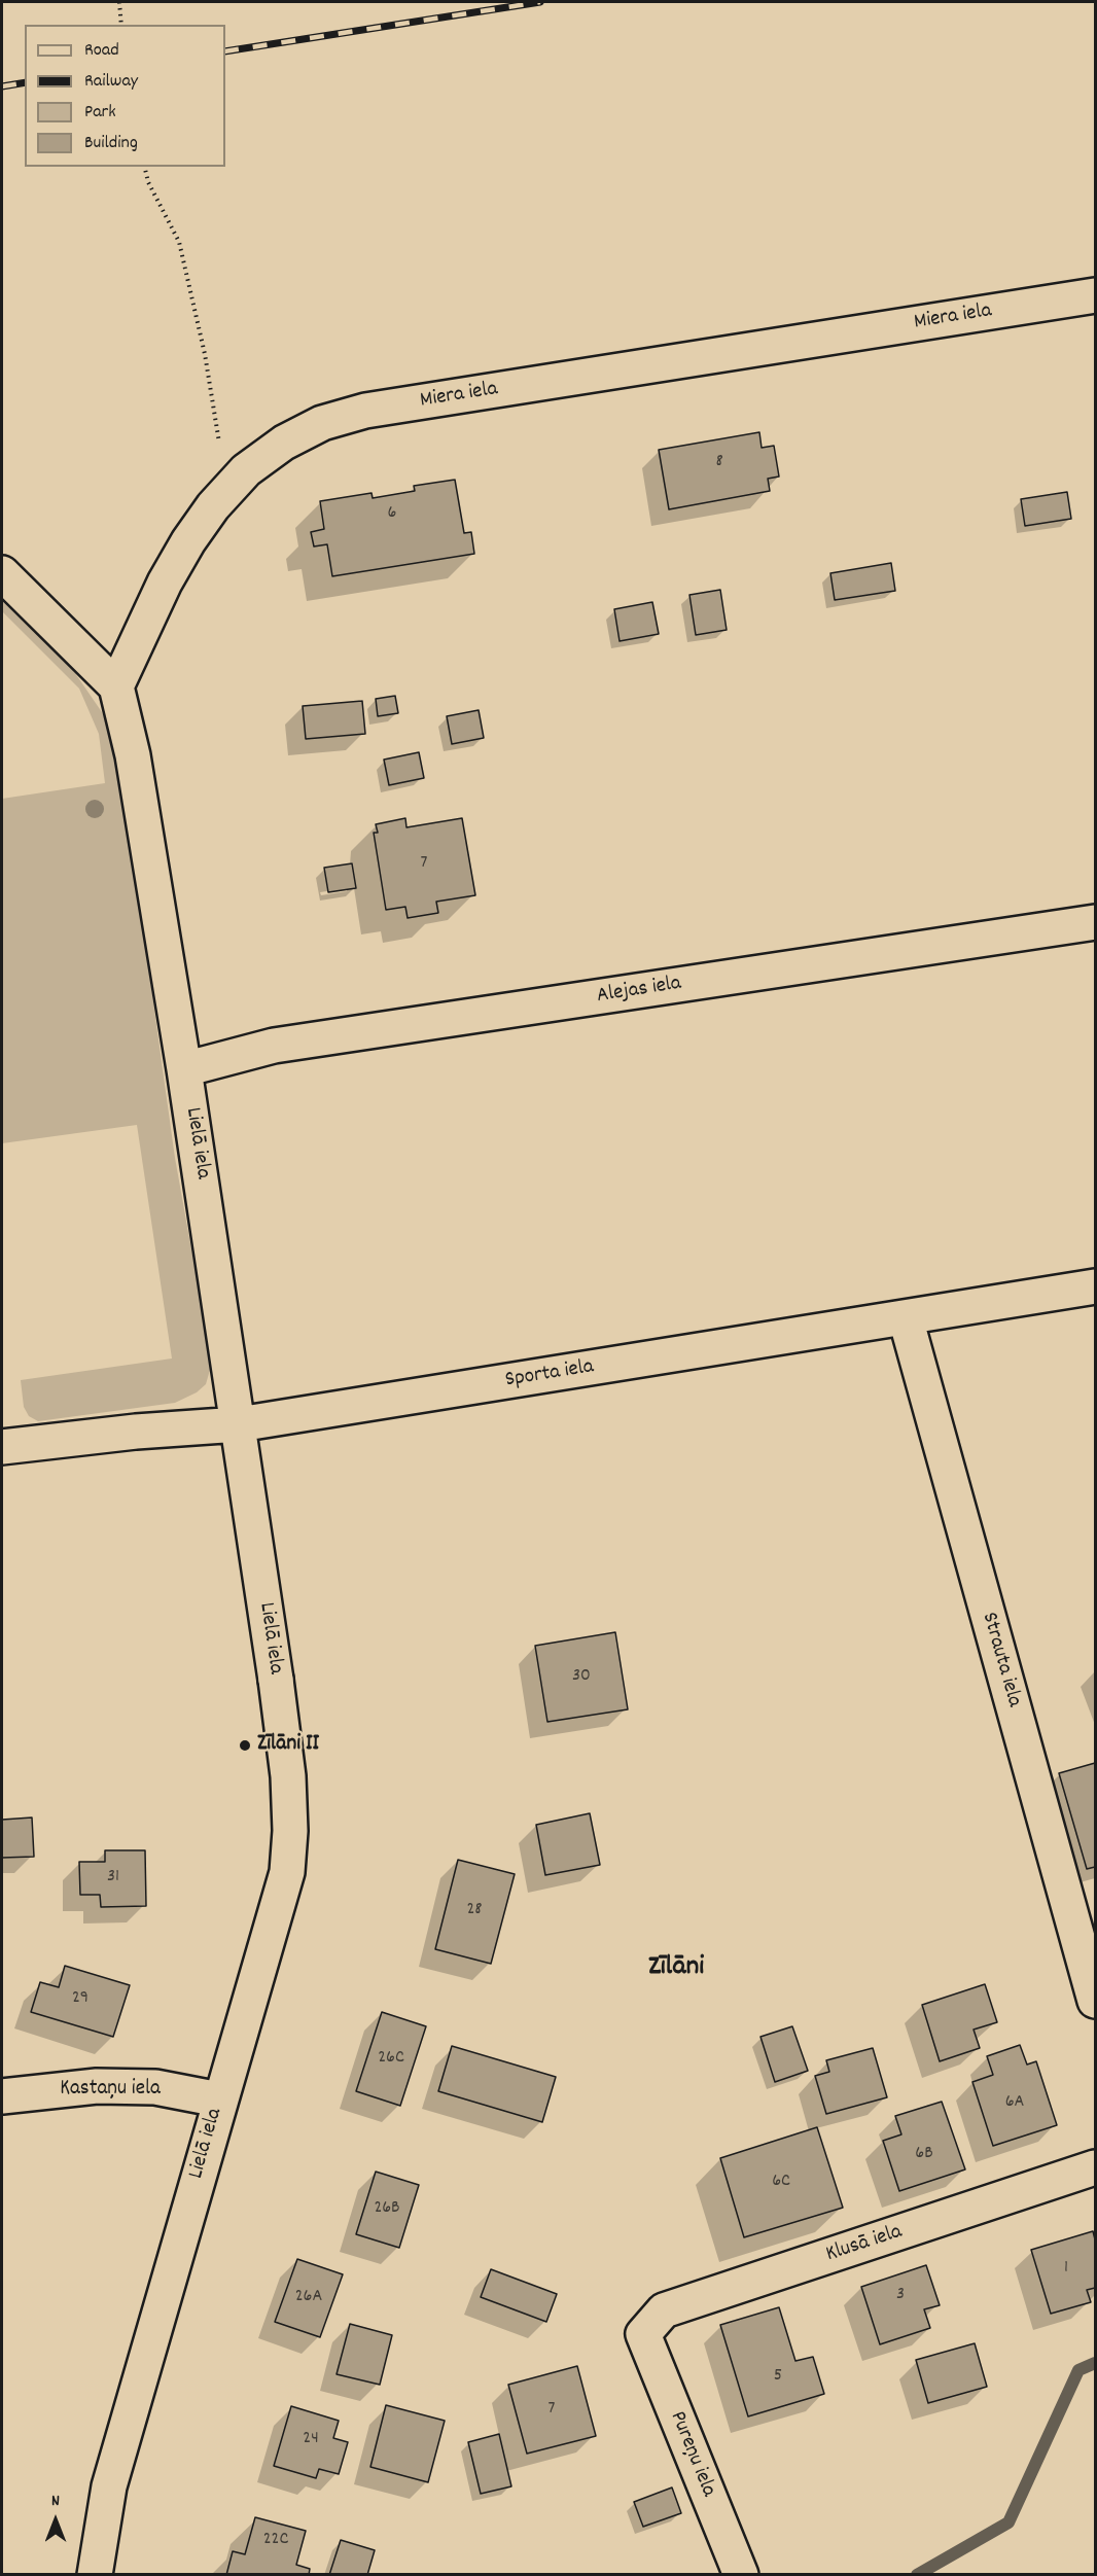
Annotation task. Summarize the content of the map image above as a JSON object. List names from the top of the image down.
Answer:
{
  "streets": {
    "street": [
      "Miera iela",
      "Alejas iela",
      "Lielā iela",
      "Sporta iela",
      "Strauta iela",
      "Kastaņu iela",
      "Klusā iela",
      "Pureņu iela"
    ]
  },
  "crossings": [
    ["Miera iela", "Lielā iela"],
    ["Alejas iela", "Lielā iela"],
    ["Lielā iela", "Sporta iela"],
    ["Lielā iela", "Kastaņu iela"],
    ["Sporta iela", "Strauta iela"],
    ["Klusā iela", "Pureņu iela"]
  ],
  "districts": ["Zīlāni"],
  "places": ["Zīlāni II"],
  "house_numbers": [
    "8",
    "6",
    "7",
    "30",
    "31",
    "28",
    "29",
    "26C",
    "6A",
    "6B",
    "6C",
    "26B",
    "1",
    "3",
    "26A",
    "5",
    "7",
    "24",
    "22C"
  ],
  "legend": [
    "Road",
    "Railway",
    "Park",
    "Building"
  ],
  "north": "top"
}
